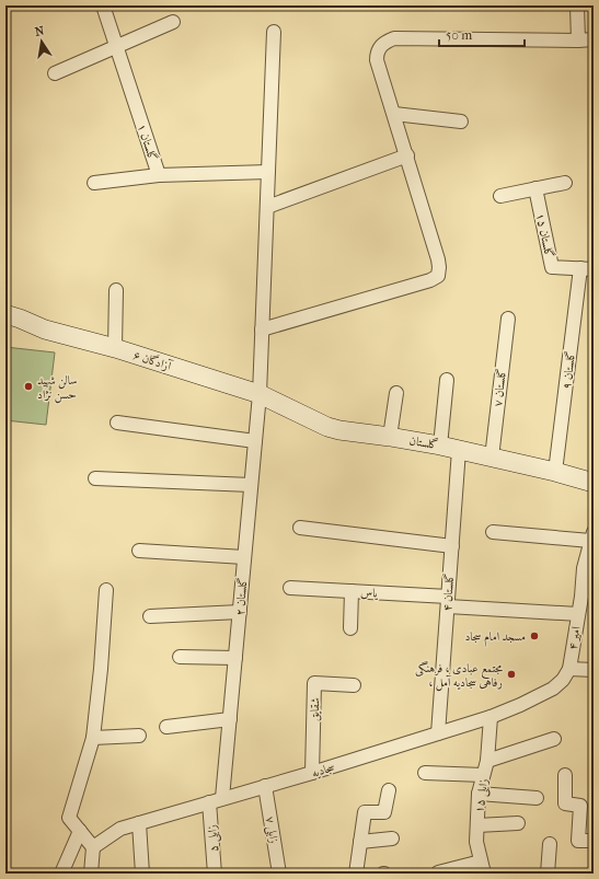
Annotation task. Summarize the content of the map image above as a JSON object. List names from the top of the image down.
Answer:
{
  "streets": {
    "street": [
      "گلستان ۱",
      "گلستان ۱۵",
      "آزادگان ۶",
      "گلستان ۹",
      "گلستان ۷",
      "گلستان",
      "یاس",
      "گلستان ۴",
      "گلستان ۲",
      "امیر ۴",
      "شقایق",
      "سجادیه",
      "زابلی ۱۵",
      "زابلی ۷",
      "زابلی ۵"
    ]
  },
  "crossings": [
    ["گلستان ۱۵", "گلستان ۹"],
    ["آزادگان ۶", "گلستان"],
    ["آزادگان ۶", "گلستان ۲"],
    ["گلستان ۹", "گلستان"],
    ["گلستان ۷", "گلستان"],
    ["گلستان", "گلستان ۴"],
    ["گلستان", "گلستان ۲"],
    ["یاس", "گلستان ۴"],
    ["یاس", "امیر ۴"],
    ["گلستان ۴", "سجادیه"],
    ["گلستان ۲", "سجادیه"],
    ["امیر ۴", "سجادیه"],
    ["شقایق", "سجادیه"],
    ["سجادیه", "زابلی ۱۵"],
    ["سجادیه", "زابلی ۷"],
    ["سجادیه", "زابلی ۵"]
  ],
  "places": ["سالن شهید حسن نژاد", "مسجد امام سجاد", "مجتمع عبادی ، فرهنگی ، رفاهی سجادیه آمل"],
  "scale_bar": "50 m",
  "north": "top"
}
